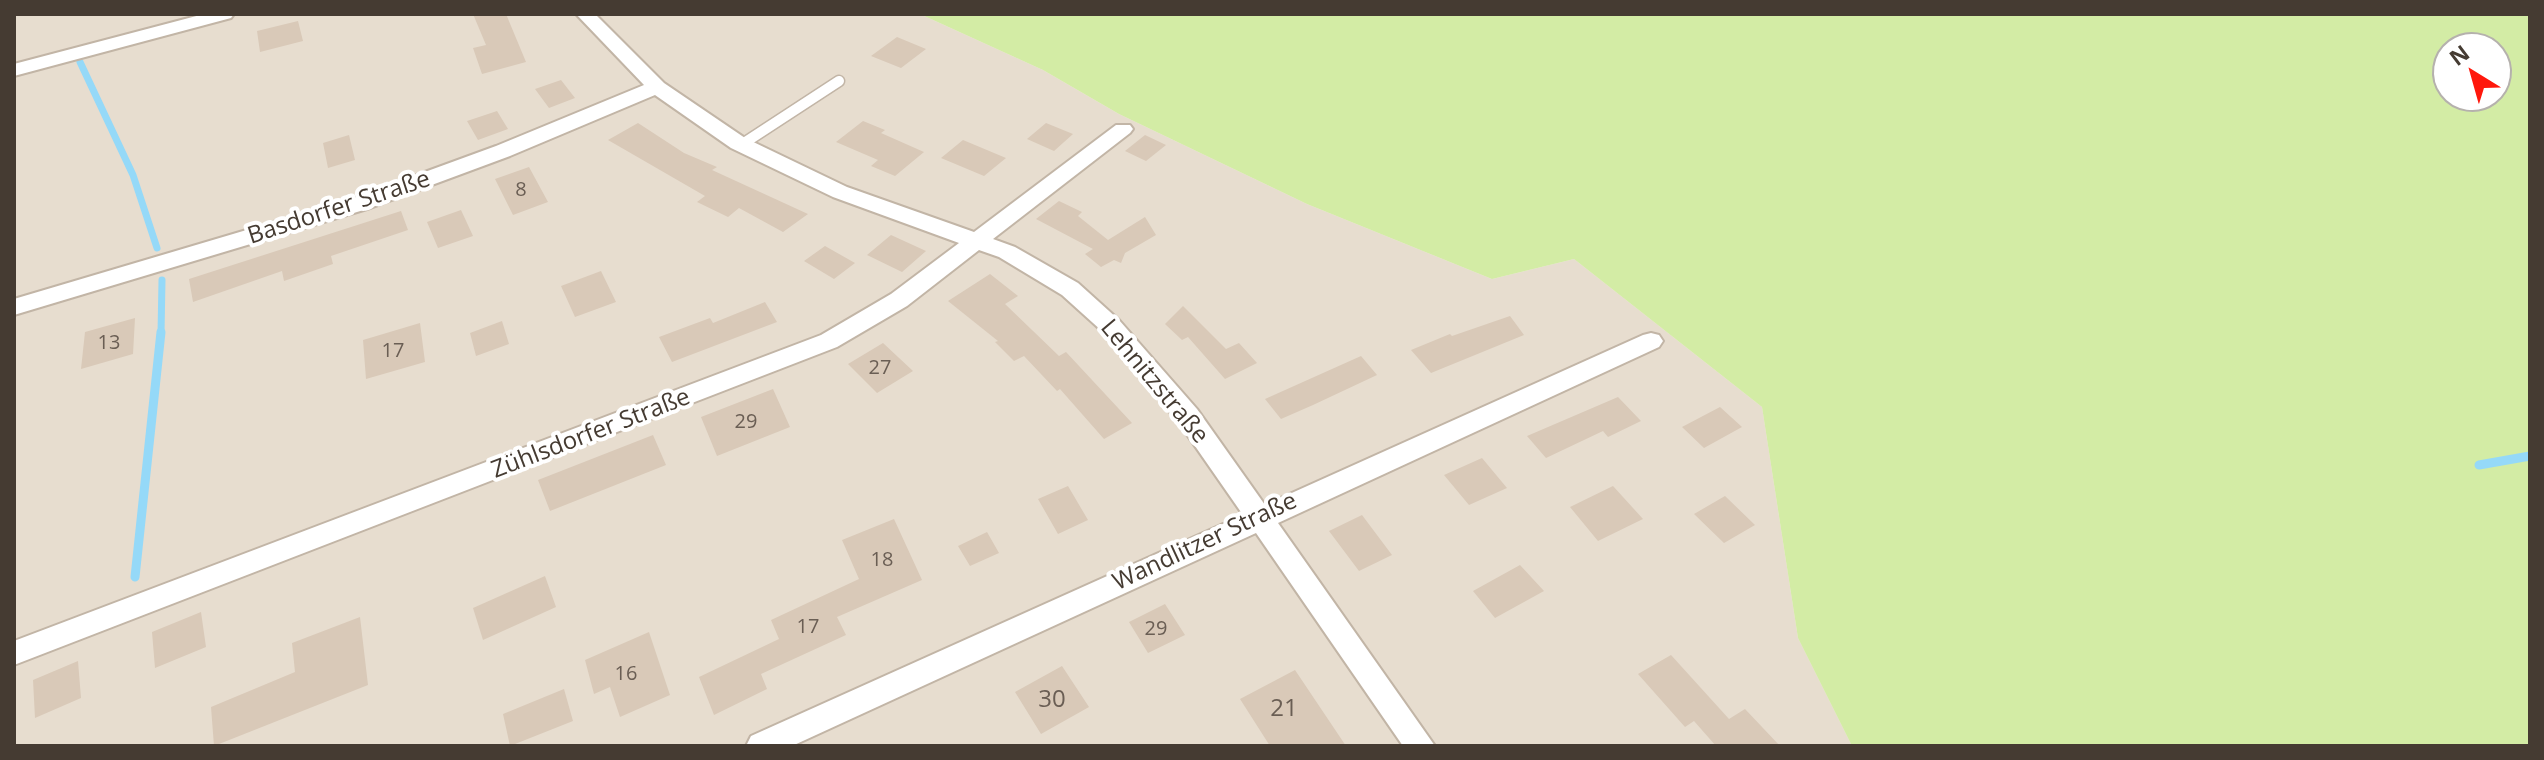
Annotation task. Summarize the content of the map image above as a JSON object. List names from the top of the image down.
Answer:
{
  "streets": {
    "street": [
      "Basdorfer Straße",
      "Lehnitzstraße",
      "Zühlsdorfer Straße",
      "Wandlitzer Straße"
    ]
  },
  "crossings": [
    ["Basdorfer Straße", "Lehnitzstraße"],
    ["Lehnitzstraße", "Zühlsdorfer Straße"],
    ["Lehnitzstraße", "Wandlitzer Straße"]
  ],
  "house_numbers": [
    "8",
    "13",
    "17",
    "27",
    "29",
    "18",
    "17",
    "29",
    "16",
    "30",
    "21"
  ],
  "north": "top left"
}
